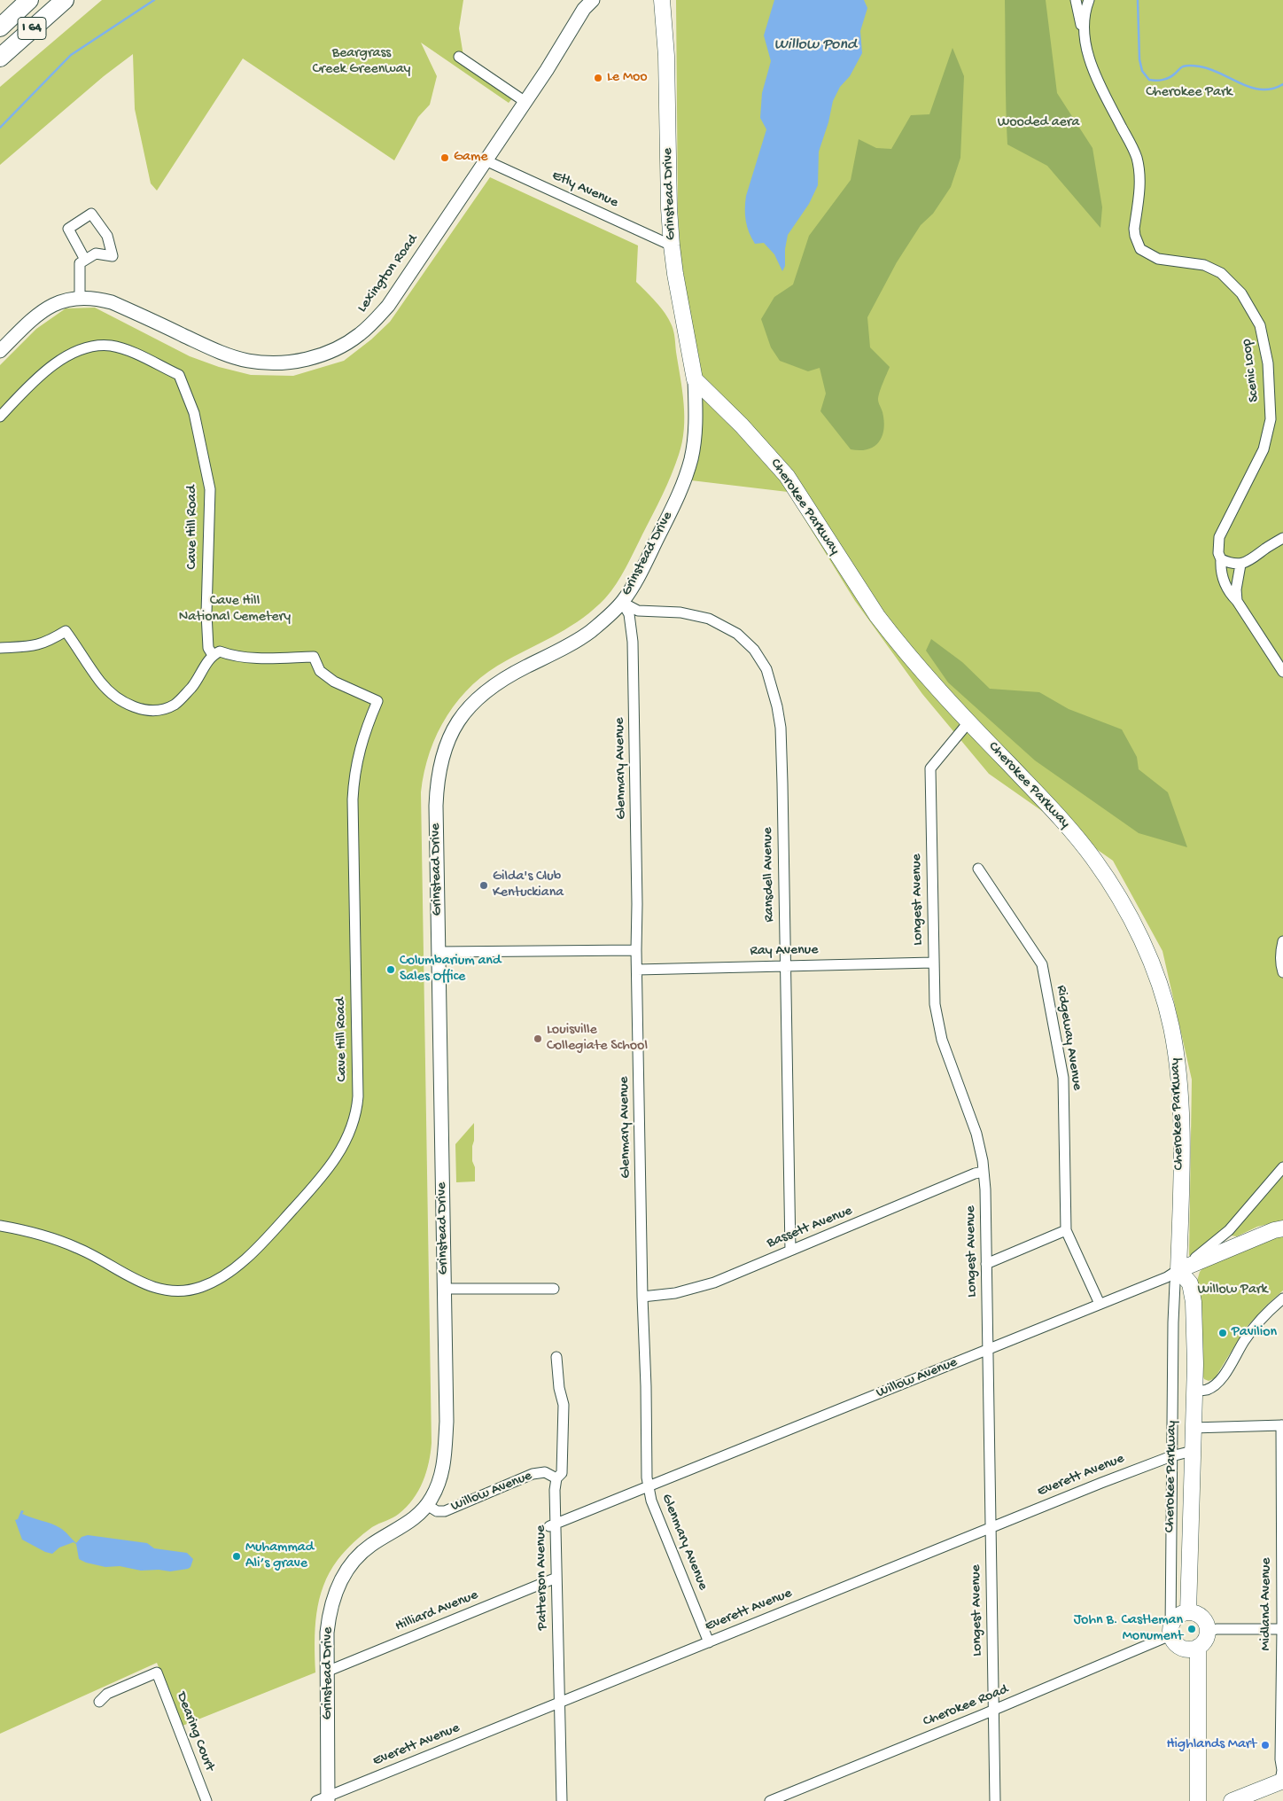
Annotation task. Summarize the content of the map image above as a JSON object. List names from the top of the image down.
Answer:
{
  "streets": {
    "highway": ["I 64"],
    "main road": [
      "Grinstead Drive",
      "Lexington Road",
      "Cherokee Parkway",
      "Willow Avenue"
    ],
    "street": [
      "Etly Avenue",
      "Scenic Loop",
      "Cave Hill Road",
      "Glenmary Avenue",
      "Ransdell Avenue",
      "Longest Avenue",
      "Ray Avenue",
      "Ridgeway Avenue",
      "Bassett Avenue",
      "Everett Avenue",
      "Patterson Avenue",
      "Midland Avenue",
      "Hilliard Avenue",
      "Cherokee Road",
      "Dearing Court"
    ]
  },
  "crossings": [
    ["Etly Avenue", "Grinstead Drive"],
    ["Etly Avenue", "Lexington Road"],
    ["Grinstead Drive", "Cherokee Parkway"],
    ["Grinstead Drive", "Glenmary Avenue"],
    ["Grinstead Drive", "Ransdell Avenue"],
    ["Grinstead Drive", "Willow Avenue"],
    ["Grinstead Drive", "Everett Avenue"],
    ["Grinstead Drive", "Hilliard Avenue"],
    ["Cherokee Parkway", "Longest Avenue"],
    ["Cherokee Parkway", "Willow Avenue"],
    ["Cherokee Parkway", "Everett Avenue"],
    ["Cherokee Parkway", "Cherokee Road"],
    ["Glenmary Avenue", "Ransdell Avenue"],
    ["Glenmary Avenue", "Ray Avenue"],
    ["Glenmary Avenue", "Bassett Avenue"],
    ["Glenmary Avenue", "Willow Avenue"],
    ["Glenmary Avenue", "Everett Avenue"],
    ["Ransdell Avenue", "Ray Avenue"],
    ["Ransdell Avenue", "Bassett Avenue"],
    ["Longest Avenue", "Ray Avenue"],
    ["Longest Avenue", "Bassett Avenue"],
    ["Longest Avenue", "Willow Avenue"],
    ["Longest Avenue", "Everett Avenue"],
    ["Longest Avenue", "Cherokee Road"],
    ["Ridgeway Avenue", "Willow Avenue"],
    ["Willow Avenue", "Patterson Avenue"],
    ["Everett Avenue", "Patterson Avenue"],
    ["Patterson Avenue", "Hilliard Avenue"]
  ],
  "water": ["Willow Pond"],
  "parks": [
    "Beargrass Creek Greenway",
    "Cherokee Park",
    "Wooded aera",
    "Cave Hill National Cemetery",
    "Willow Park"
  ],
  "places": [
    "Le Moo",
    "Game",
    "Gilda's Club Kentuckiana",
    "Columbarium and Sales Office",
    "Louisville Collegiate School",
    "Pavilion",
    "Muhammad Ali’s grave",
    "John B. Castleman Monument",
    "Highlands Mart"
  ]
}
